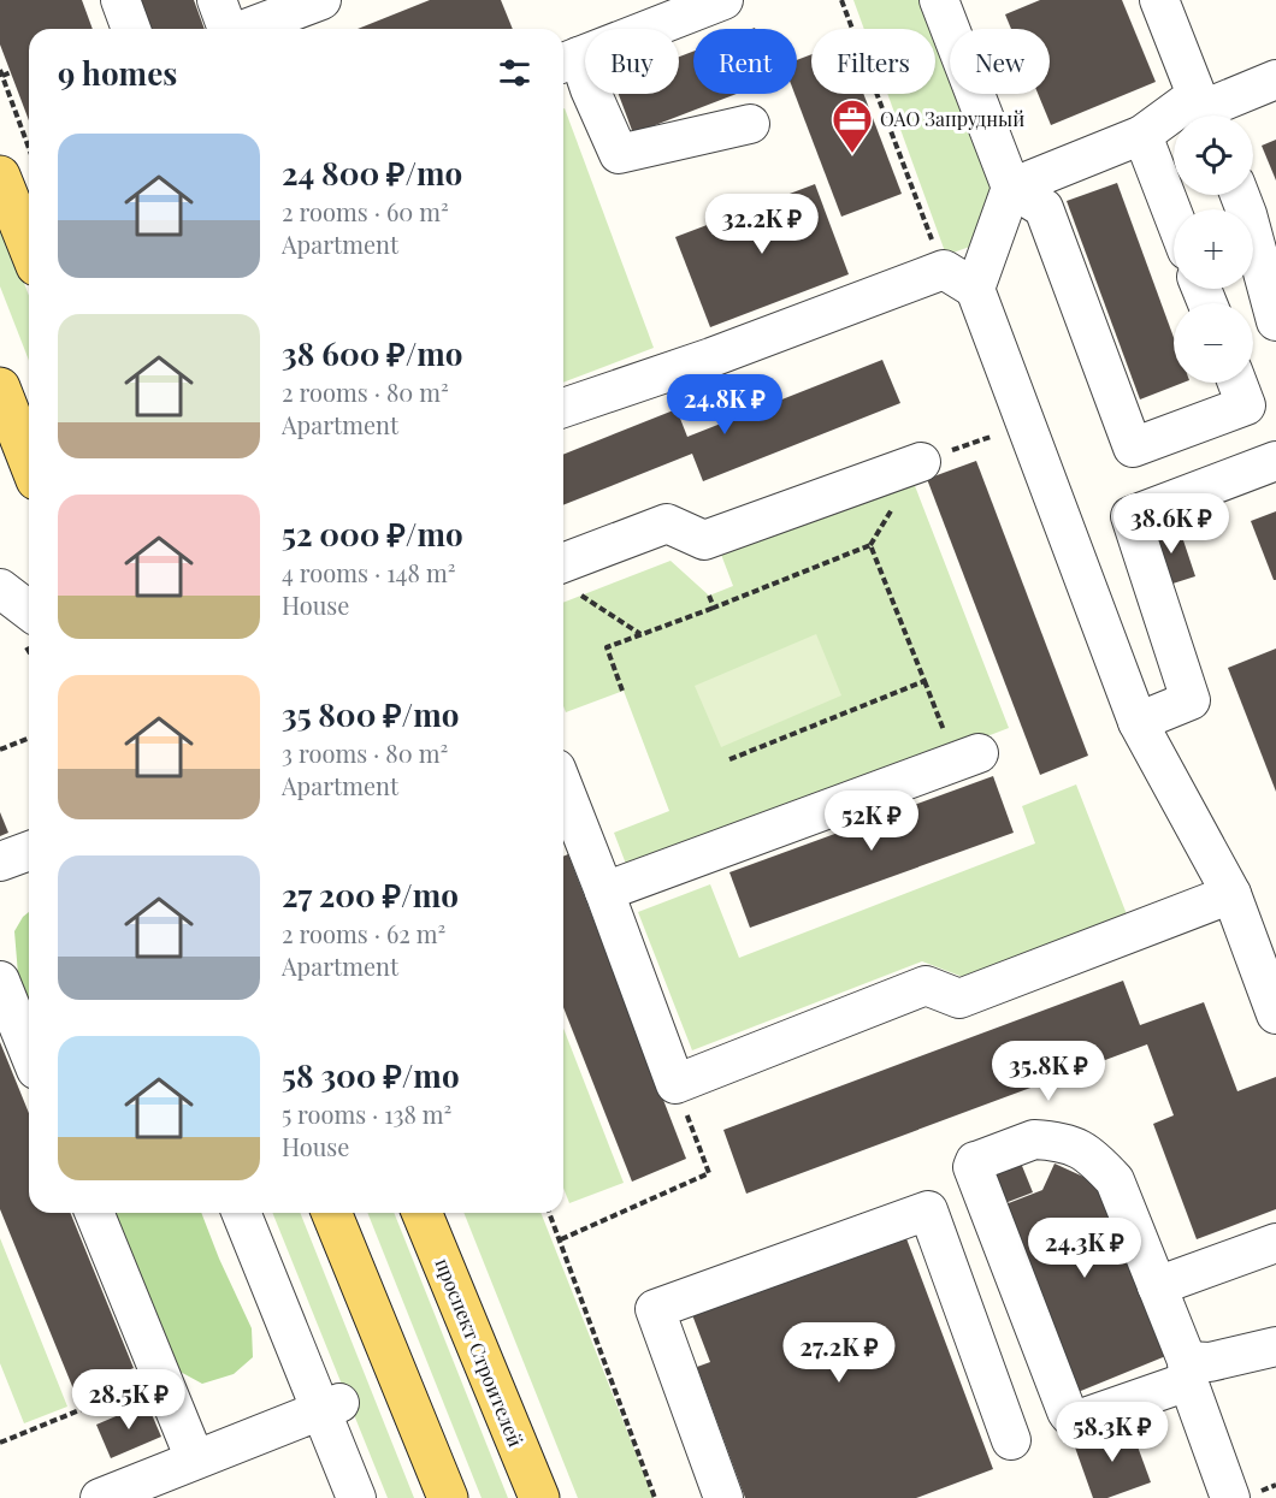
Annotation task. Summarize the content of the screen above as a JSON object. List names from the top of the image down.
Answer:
{
  "streets": {
    "main road": ["проспект Строителей"]
  },
  "places": {
    "office": ["ОАО Запрудный"]
  },
  "page": {
    "chip": [
      "Buy",
      "Rent",
      "Filters",
      "New"
    ],
    "heading": "9 homes",
    "map_buttons": ["+", "−"],
    "list": [
      {
        "name": "24 800 ₽/mo",
        "note": "2 rooms · 60 m² · Apartment"
      },
      {
        "name": "38 600 ₽/mo",
        "note": "2 rooms · 80 m² · Apartment"
      },
      {
        "name": "52 000 ₽/mo",
        "note": "4 rooms · 148 m² · House"
      },
      {
        "name": "35 800 ₽/mo",
        "note": "3 rooms · 80 m² · Apartment"
      },
      {
        "name": "27 200 ₽/mo",
        "note": "2 rooms · 62 m² · Apartment"
      },
      {
        "name": "58 300 ₽/mo",
        "note": "5 rooms · 138 m² · House"
      }
    ],
    "price": [
      "32.2K ₽",
      "24.8K ₽",
      "38.6K ₽",
      "52K ₽",
      "35.8K ₽",
      "24.3K ₽",
      "27.2K ₽",
      "28.5K ₽",
      "58.3K ₽"
    ]
  }
}
